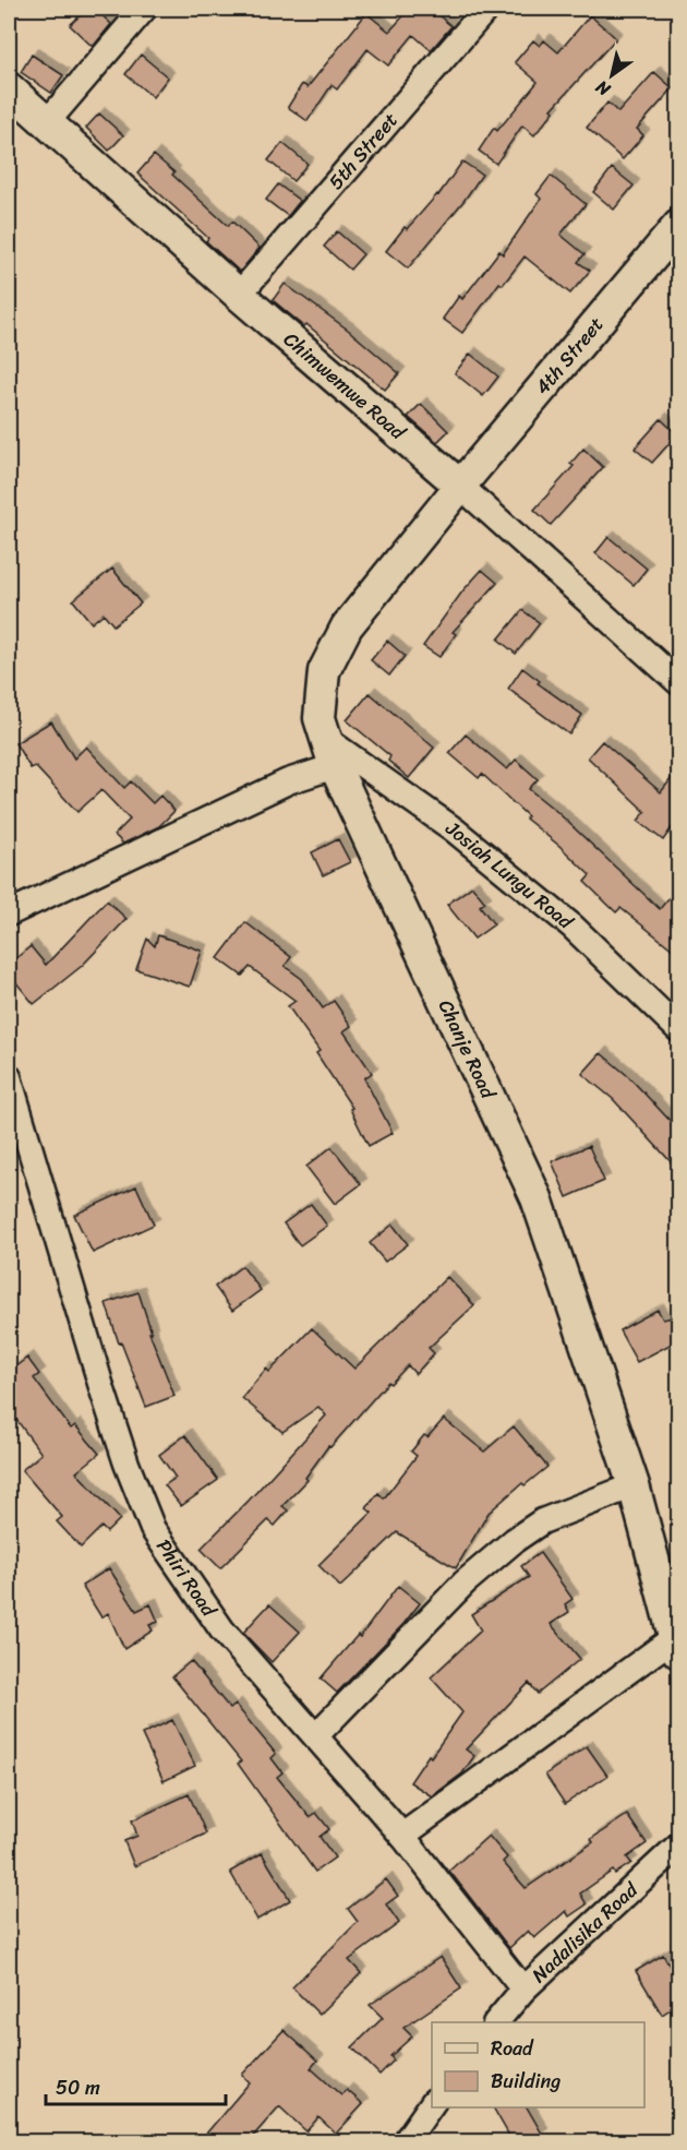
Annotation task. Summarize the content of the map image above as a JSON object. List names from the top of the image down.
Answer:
{
  "streets": {
    "street": [
      "5th Street",
      "4th Street",
      "Chimwemwe Road",
      "Josiah Lungu Road",
      "Chanje Road",
      "Phiri Road",
      "Nadalisika Road"
    ]
  },
  "crossings": [
    ["5th Street", "Chimwemwe Road"],
    ["4th Street", "Chimwemwe Road"],
    ["4th Street", "Chanje Road"],
    ["Chimwemwe Road", "Chanje Road"],
    ["Josiah Lungu Road", "Chanje Road"],
    ["Phiri Road", "Nadalisika Road"]
  ],
  "legend": ["Road", "Building"],
  "scale_bar": "50 m",
  "north": "bottom left"
}
